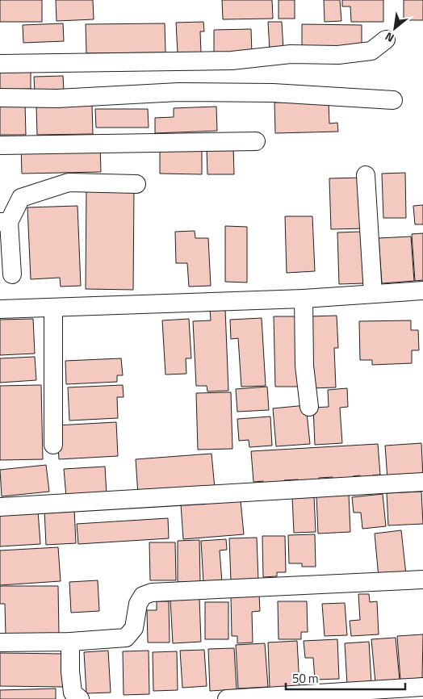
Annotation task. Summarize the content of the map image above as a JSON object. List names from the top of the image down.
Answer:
{
  "scale_bar": "50 m",
  "north": "bottom left"
}
